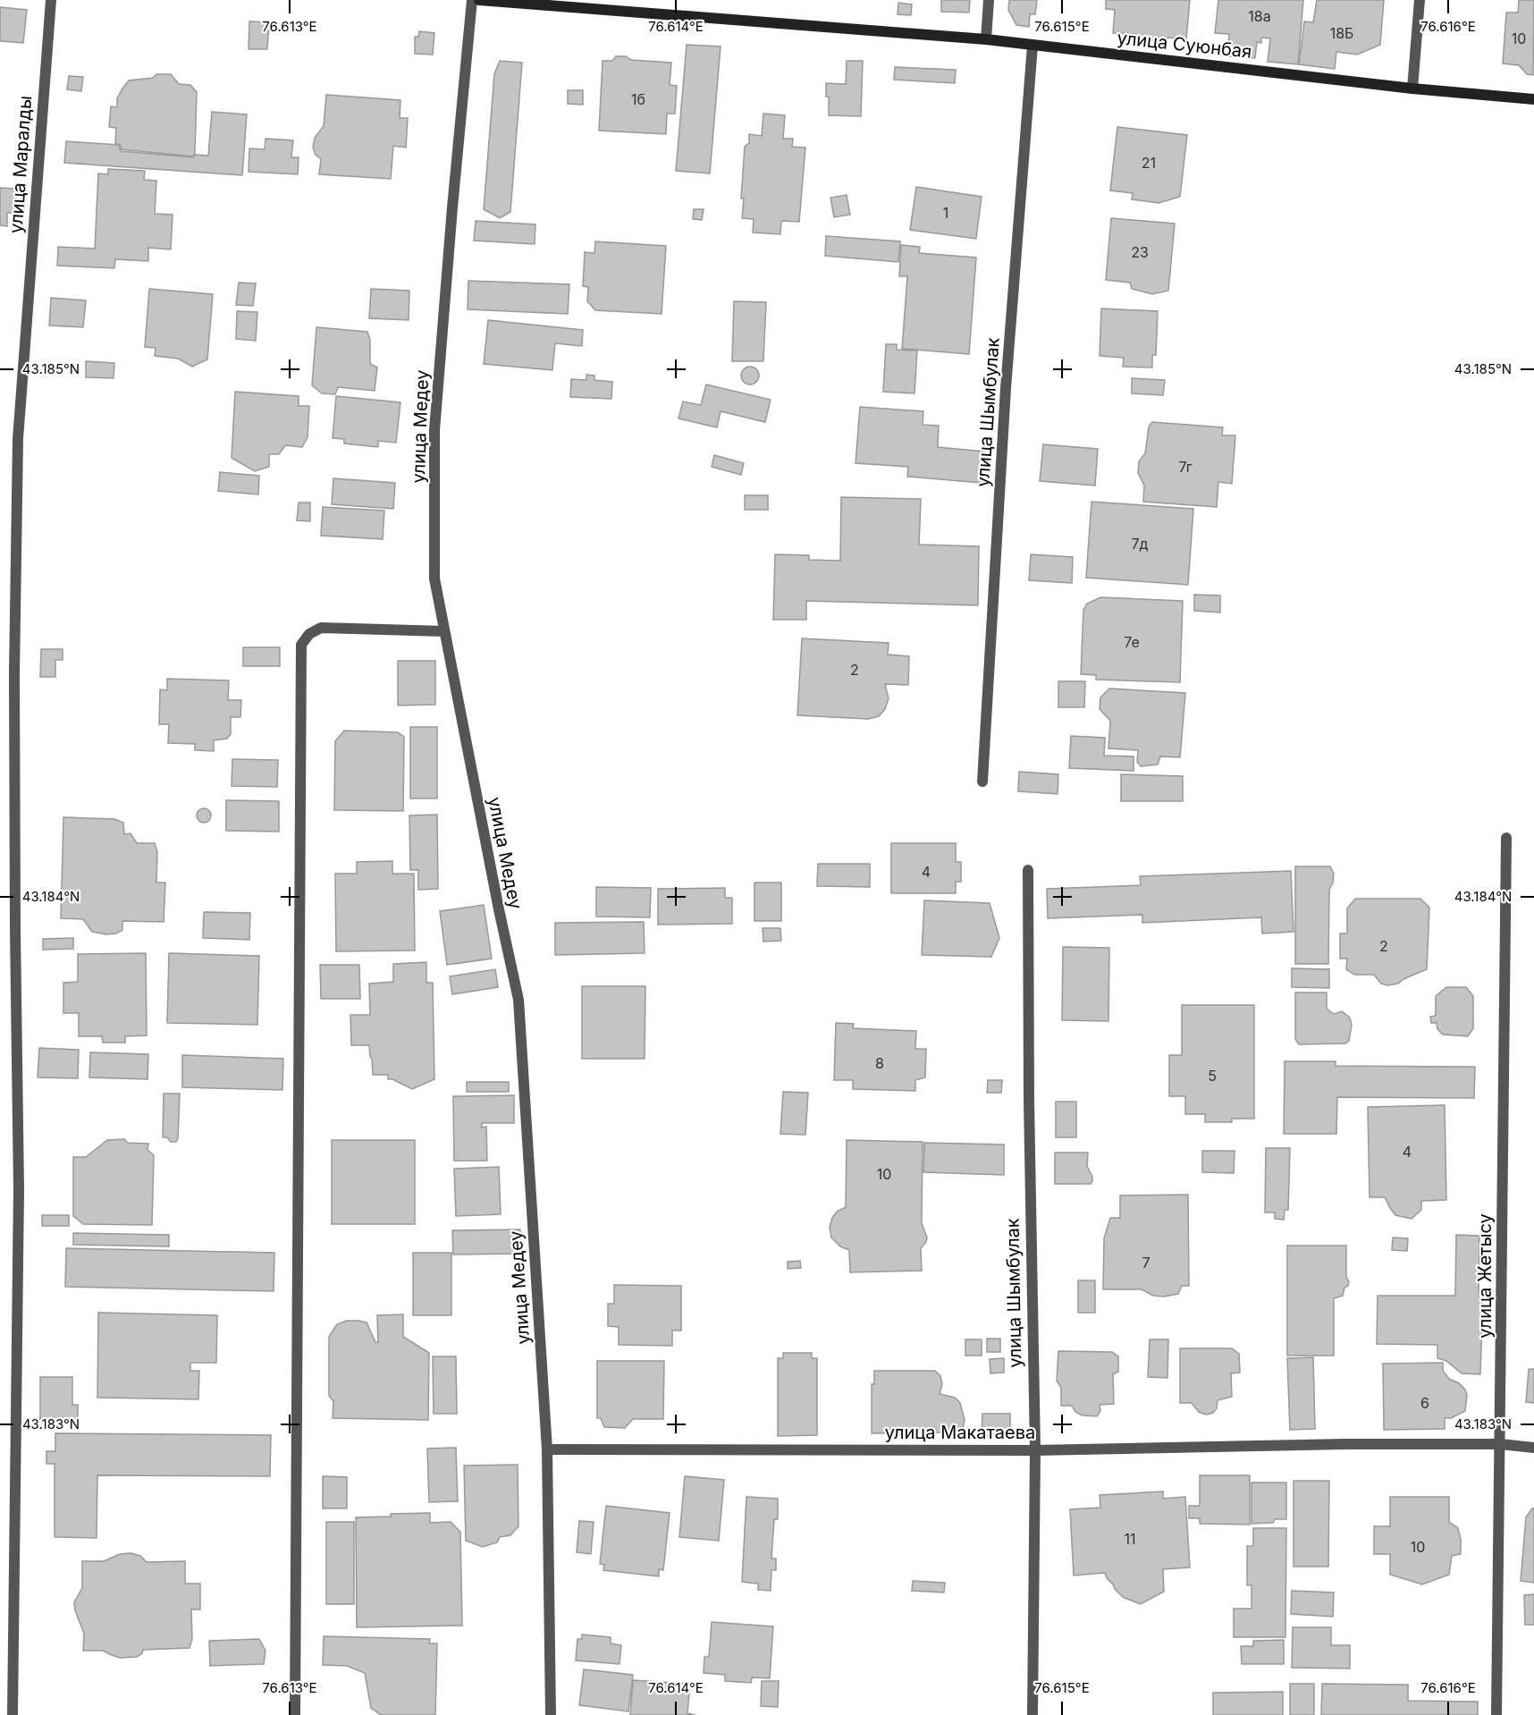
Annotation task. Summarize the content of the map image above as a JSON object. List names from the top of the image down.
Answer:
{
  "streets": {
    "street": [
      "улица Суюнбая",
      "улица Маралды",
      "улица Шымбулак",
      "улица Медеу",
      "улица Жетысу",
      "улица Макатаева"
    ]
  },
  "crossings": [
    ["улица Суюнбая", "улица Шымбулак"],
    ["улица Шымбулак", "улица Макатаева"],
    ["улица Медеу", "улица Макатаева"],
    ["улица Жетысу", "улица Макатаева"]
  ],
  "house_numbers": [
    "18а",
    "18Б",
    "10",
    "1б",
    "21",
    "1",
    "23",
    "7г",
    "7д",
    "7е",
    "2",
    "4",
    "2",
    "8",
    "5",
    "4",
    "10",
    "7",
    "6",
    "11",
    "10"
  ],
  "coordinates": [
    "76.613°E",
    "76.614°E",
    "76.615°E",
    "76.616°E",
    "43.185°N",
    "43.184°N",
    "43.183°N"
  ]
}
